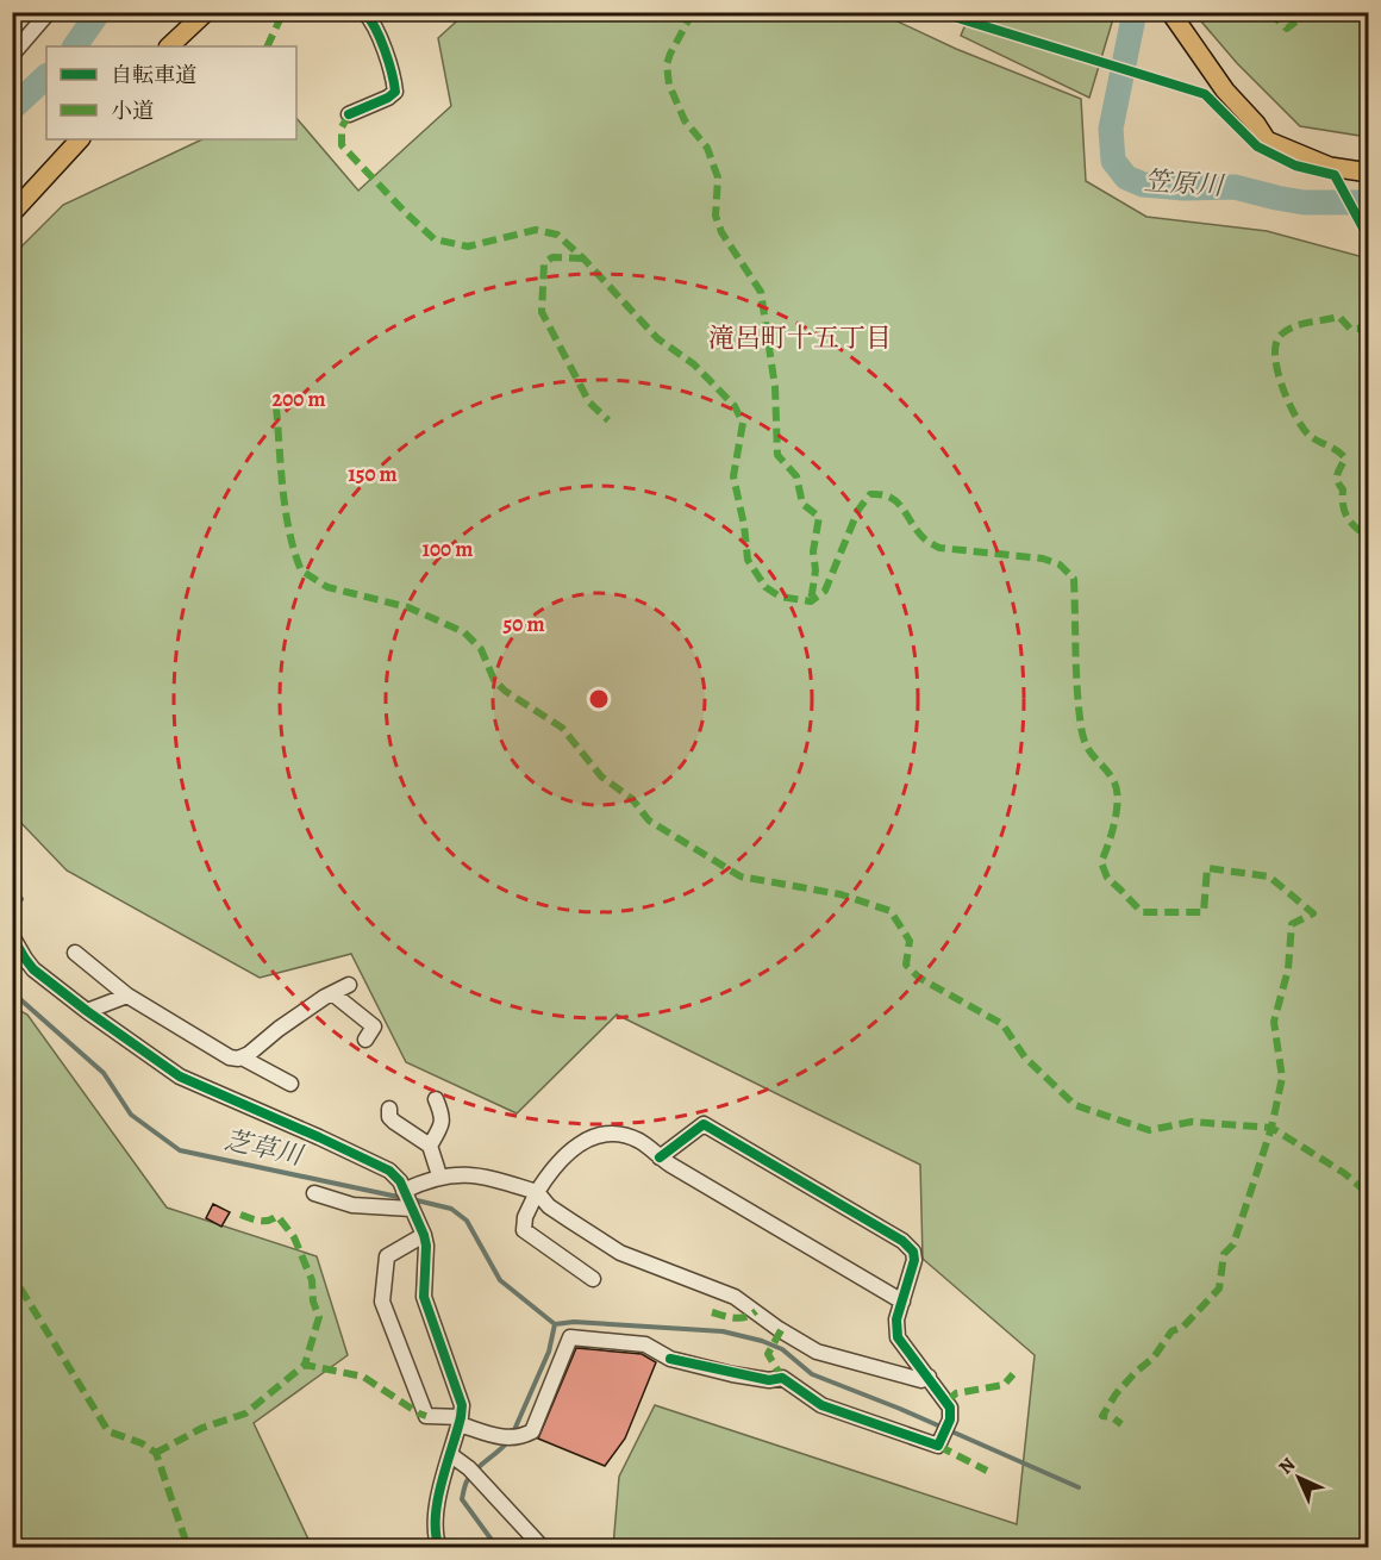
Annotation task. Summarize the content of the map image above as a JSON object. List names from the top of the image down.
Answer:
{
  "districts": ["滝呂町十五丁目"],
  "water": ["笠原川", "芝草川"],
  "legend": ["自転車道", "小道"],
  "north": "top left",
  "rings": [
    "200 m",
    "150 m",
    "100 m",
    "50 m"
  ]
}
